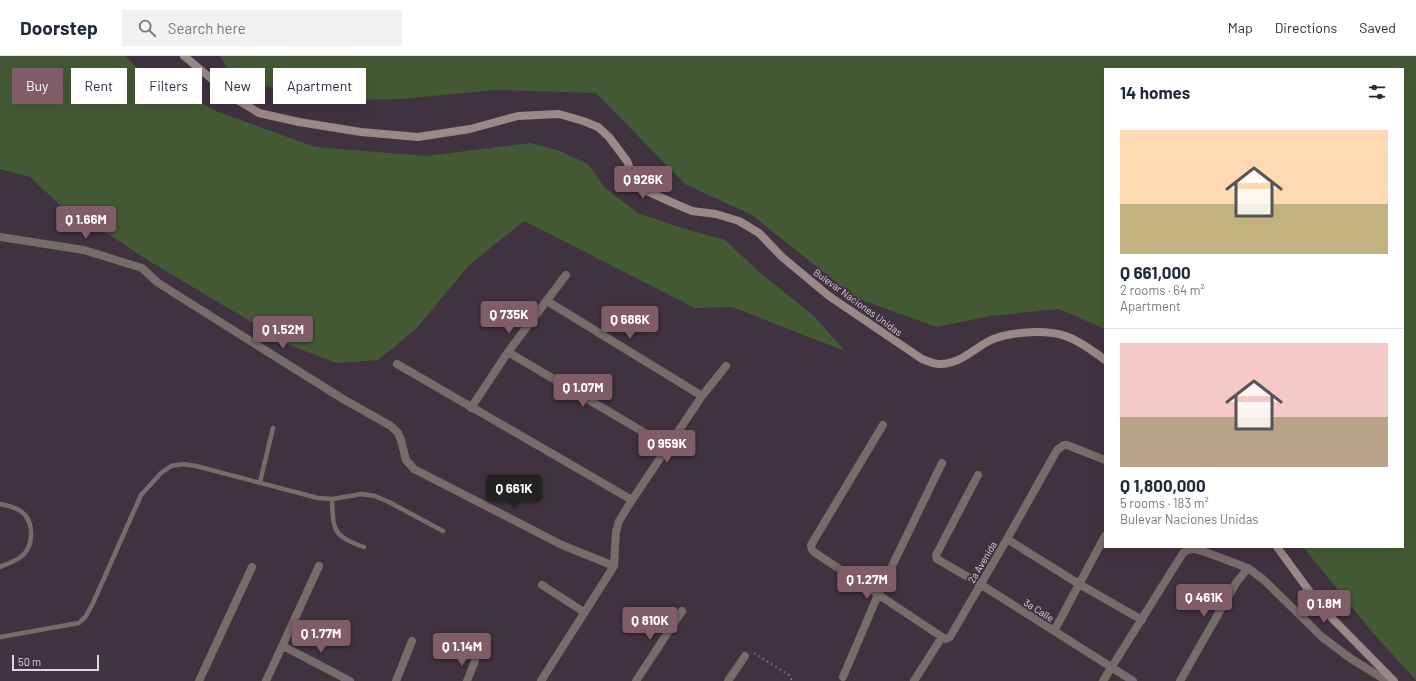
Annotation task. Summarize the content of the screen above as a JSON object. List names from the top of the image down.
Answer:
{
  "streets": {
    "main road": ["Bulevar Naciones Unidas"],
    "street": ["2a Avenida", "3a Calle"]
  },
  "crossings": [
    ["2a Avenida", "3a Calle"]
  ],
  "scale_bar": "50 m",
  "page": {
    "header": "Doorstep",
    "search": "Search here",
    "nav": ["Map", "Directions", "Saved"],
    "chip": [
      "Buy",
      "Rent",
      "Filters",
      "New",
      "Apartment"
    ],
    "heading": "14 homes",
    "list": [
      {
        "name": "Q 661,000",
        "note": "2 rooms · 64 m² · Apartment"
      },
      {
        "name": "Q 1,800,000",
        "note": "5 rooms · 183 m² · Bulevar Naciones Unidas"
      }
    ],
    "price": [
      "Q 926K",
      "Q 1.66M",
      "Q 735K",
      "Q 686K",
      "Q 1.52M",
      "Q 1.07M",
      "Q 959K",
      "Q 661K",
      "Q 1.27M",
      "Q 461K",
      "Q 1.8M",
      "Q 810K",
      "Q 1.77M",
      "Q 1.14M"
    ],
    "scale": "50 m"
  }
}
